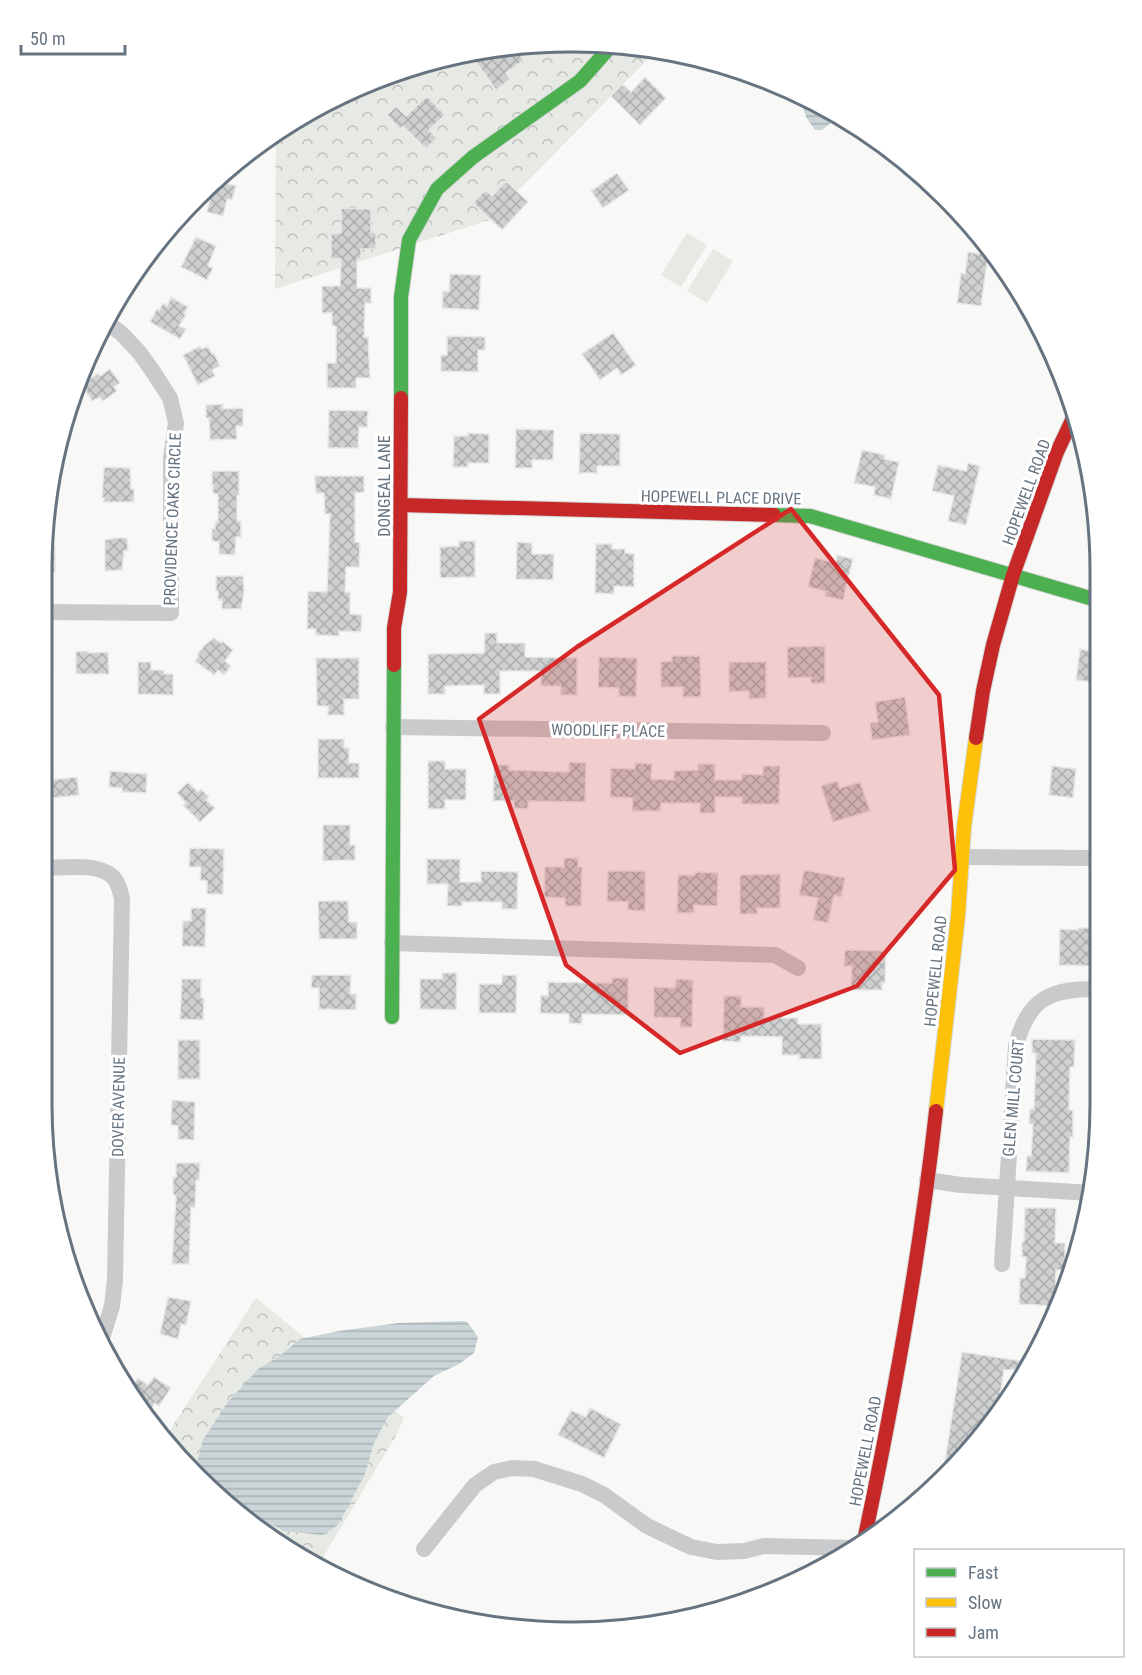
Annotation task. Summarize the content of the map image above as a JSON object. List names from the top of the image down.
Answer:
{
  "streets": {
    "street": [
      "DONGEAL LANE",
      "HOPEWELL ROAD",
      "HOPEWELL PLACE DRIVE",
      "PROVIDENCE OAKS CIRCLE",
      "WOODLIFF PLACE",
      "GLEN MILL COURT",
      "DOVER AVENUE"
    ]
  },
  "crossings": [
    ["DONGEAL LANE", "HOPEWELL PLACE DRIVE"],
    ["DONGEAL LANE", "WOODLIFF PLACE"],
    ["HOPEWELL ROAD", "HOPEWELL PLACE DRIVE"]
  ],
  "legend": ["Fast", "Slow", "Jam"],
  "scale_bar": "50 m"
}
